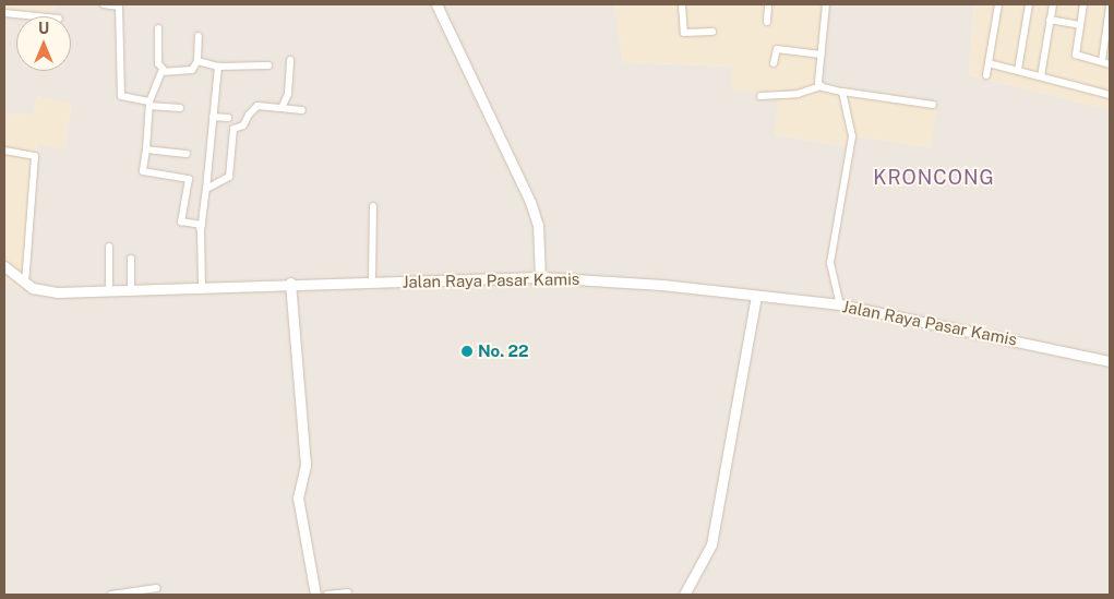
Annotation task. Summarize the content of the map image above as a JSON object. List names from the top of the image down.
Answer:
{
  "streets": {
    "main road": ["Jalan Raya Pasar Kamis"]
  },
  "districts": ["KRONCONG"],
  "places": ["No. 22"],
  "north": "top"
}
